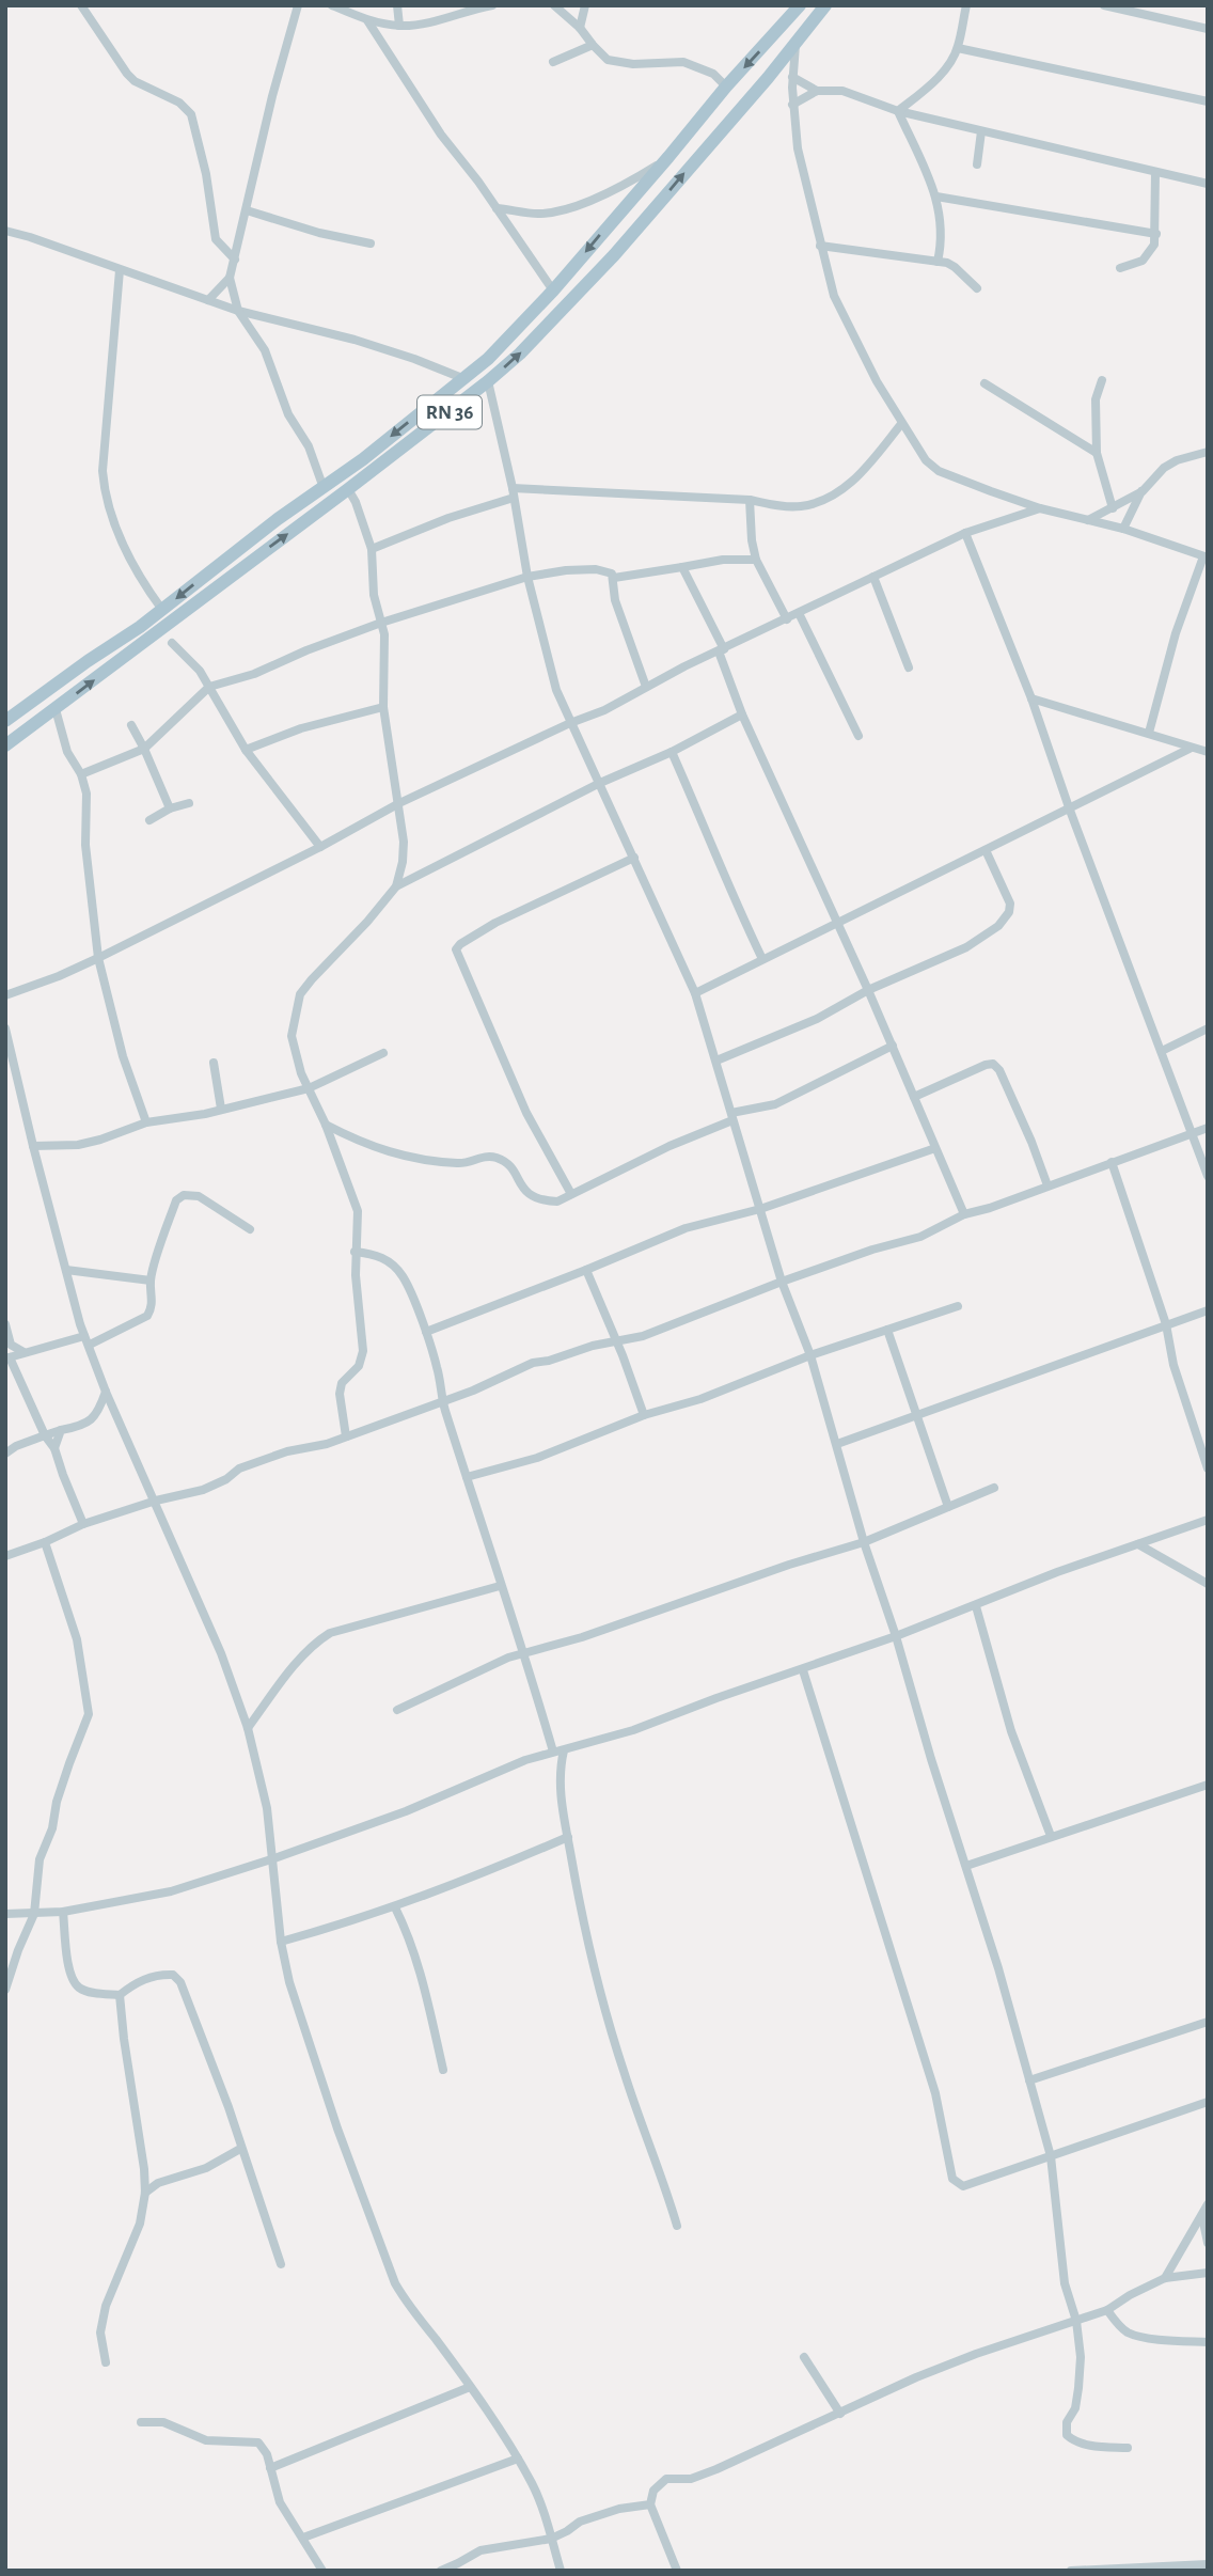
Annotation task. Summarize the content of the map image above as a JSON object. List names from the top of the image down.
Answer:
{
  "streets": {
    "main road": ["RN 36"]
  }
}
